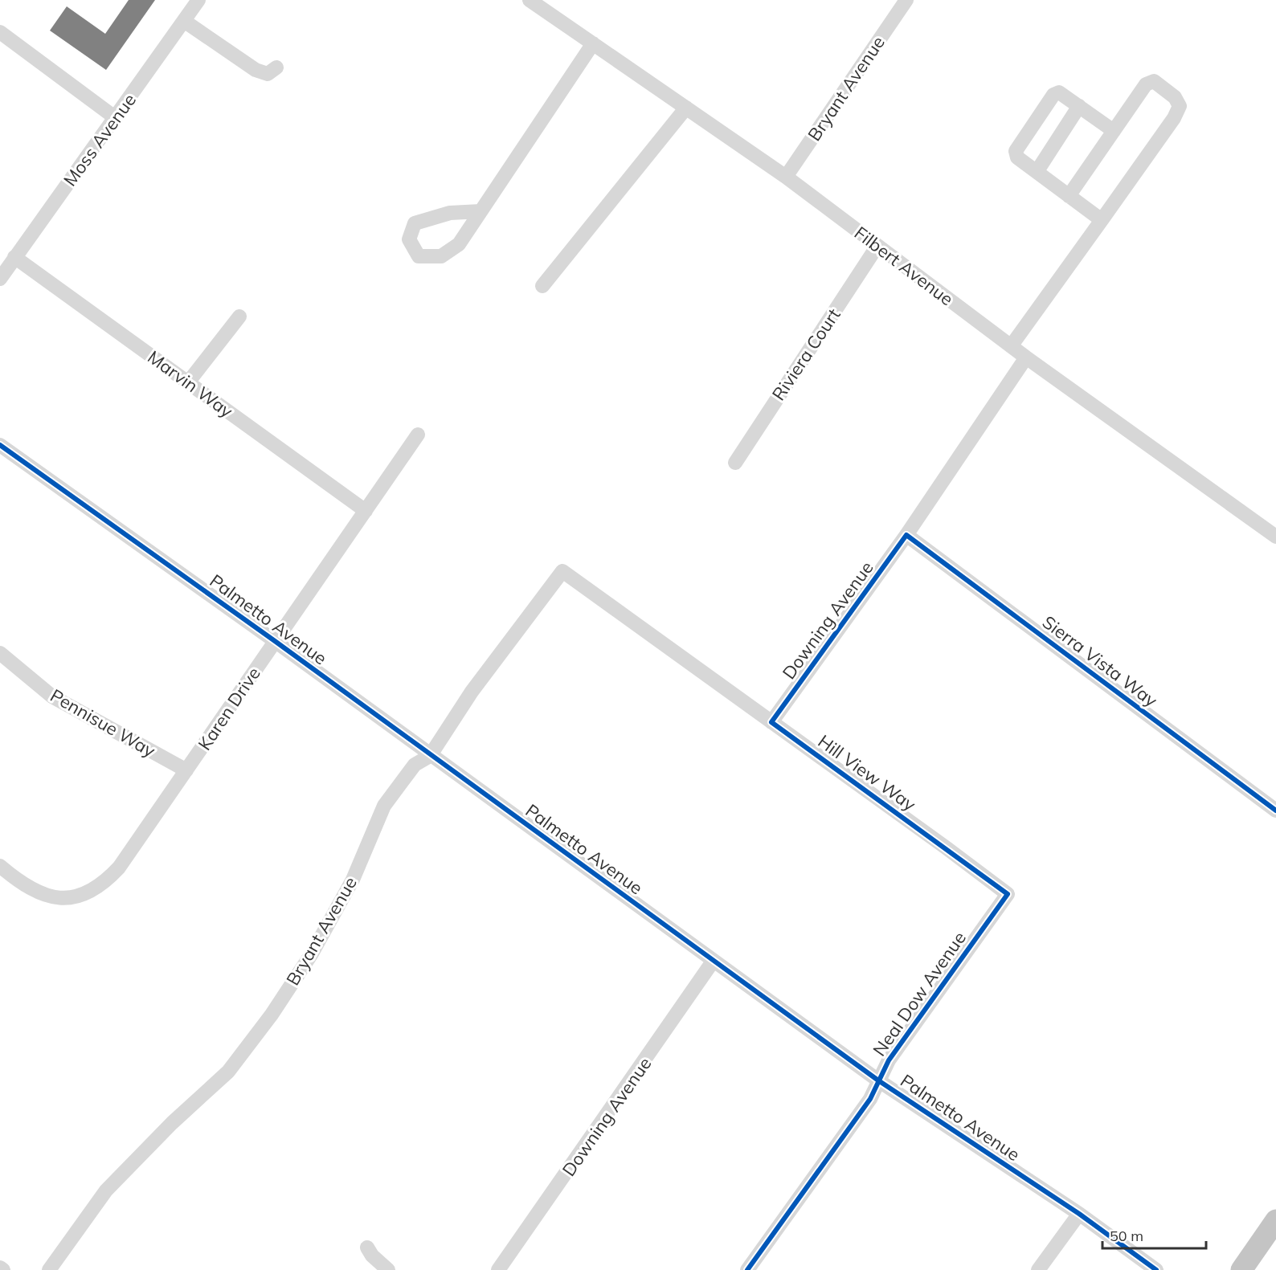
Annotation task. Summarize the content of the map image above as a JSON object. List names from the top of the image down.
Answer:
{
  "streets": {
    "street": [
      "Bryant Avenue",
      "Moss Avenue",
      "Filbert Avenue",
      "Riviera Court",
      "Marvin Way",
      "Palmetto Avenue",
      "Downing Avenue",
      "Sierra Vista Way",
      "Karen Drive",
      "Pennisue Way",
      "Hill View Way",
      "Neal Dow Avenue"
    ]
  },
  "crossings": [
    ["Bryant Avenue", "Filbert Avenue"],
    ["Bryant Avenue", "Palmetto Avenue"],
    ["Bryant Avenue", "Hill View Way"],
    ["Moss Avenue", "Marvin Way"],
    ["Filbert Avenue", "Riviera Court"],
    ["Filbert Avenue", "Downing Avenue"],
    ["Marvin Way", "Karen Drive"],
    ["Palmetto Avenue", "Downing Avenue"],
    ["Palmetto Avenue", "Karen Drive"],
    ["Palmetto Avenue", "Neal Dow Avenue"],
    ["Downing Avenue", "Sierra Vista Way"],
    ["Downing Avenue", "Hill View Way"],
    ["Karen Drive", "Pennisue Way"],
    ["Hill View Way", "Neal Dow Avenue"]
  ],
  "scale_bar": "50 m"
}
